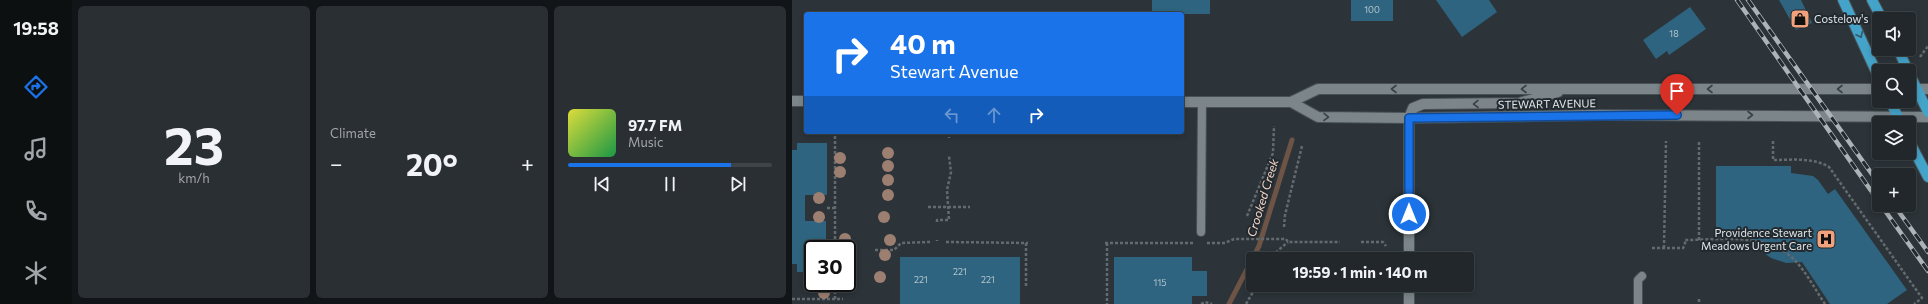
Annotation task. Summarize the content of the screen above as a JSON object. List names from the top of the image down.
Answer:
{
  "streets": {
    "main road": ["STEWART AVENUE"]
  },
  "water": ["Crooked Creek"],
  "places": {
    "shop": ["Costelow's"],
    "hospital": ["Providence Stewart Meadows Urgent Care"]
  },
  "house_numbers": [
    "100",
    "18",
    "221",
    "221",
    "221",
    "115"
  ],
  "page": {
    "tabs": "19:58",
    "tile": [
      ["23", "km/h"],
      "Climate"
    ],
    "map_buttons": "+",
    "turn": ["40 m", "Stewart Avenue"],
    "song": ["97.7 FM", "Music"],
    "heat": ["−", "20°", "+"],
    "limit": "30",
    "trip": "19:59 · 1 min · 140 m"
  }
}
